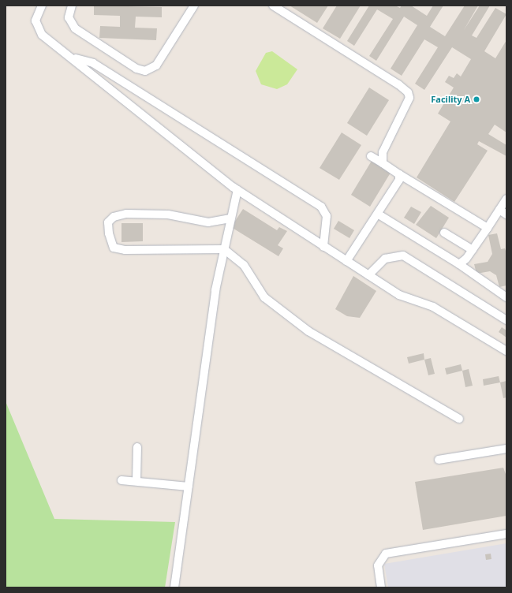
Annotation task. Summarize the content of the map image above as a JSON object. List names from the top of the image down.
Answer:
{
  "places": ["Facility A"]
}
